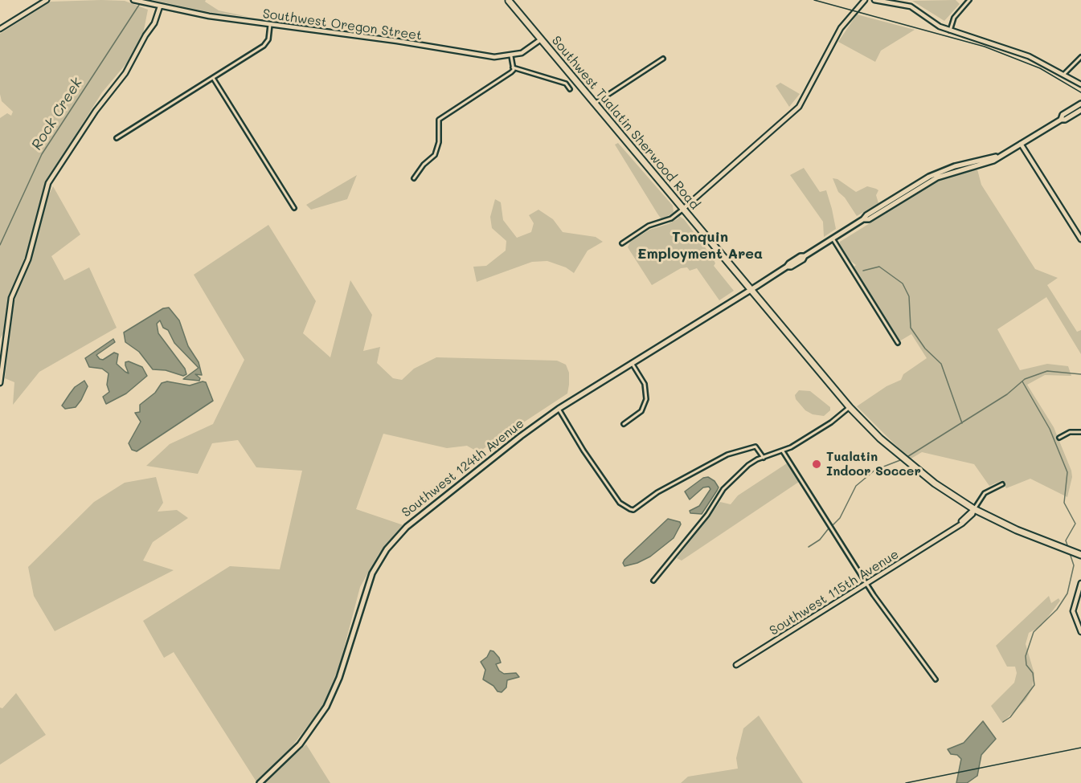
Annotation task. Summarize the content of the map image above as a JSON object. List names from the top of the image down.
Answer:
{
  "streets": {
    "highway": ["Southwest Tualatin Sherwood Road"],
    "main road": ["Southwest Oregon Street", "Southwest 124th Avenue", "Southwest 115th Avenue"]
  },
  "crossings": [
    ["Southwest Oregon Street", "Southwest Tualatin Sherwood Road"],
    ["Southwest Tualatin Sherwood Road", "Southwest 124th Avenue"],
    ["Southwest Tualatin Sherwood Road", "Southwest 115th Avenue"]
  ],
  "districts": ["Tonquin Employment Area"],
  "water": ["Rock Creek"],
  "places": ["Tualatin Indoor Soccer"]
}
